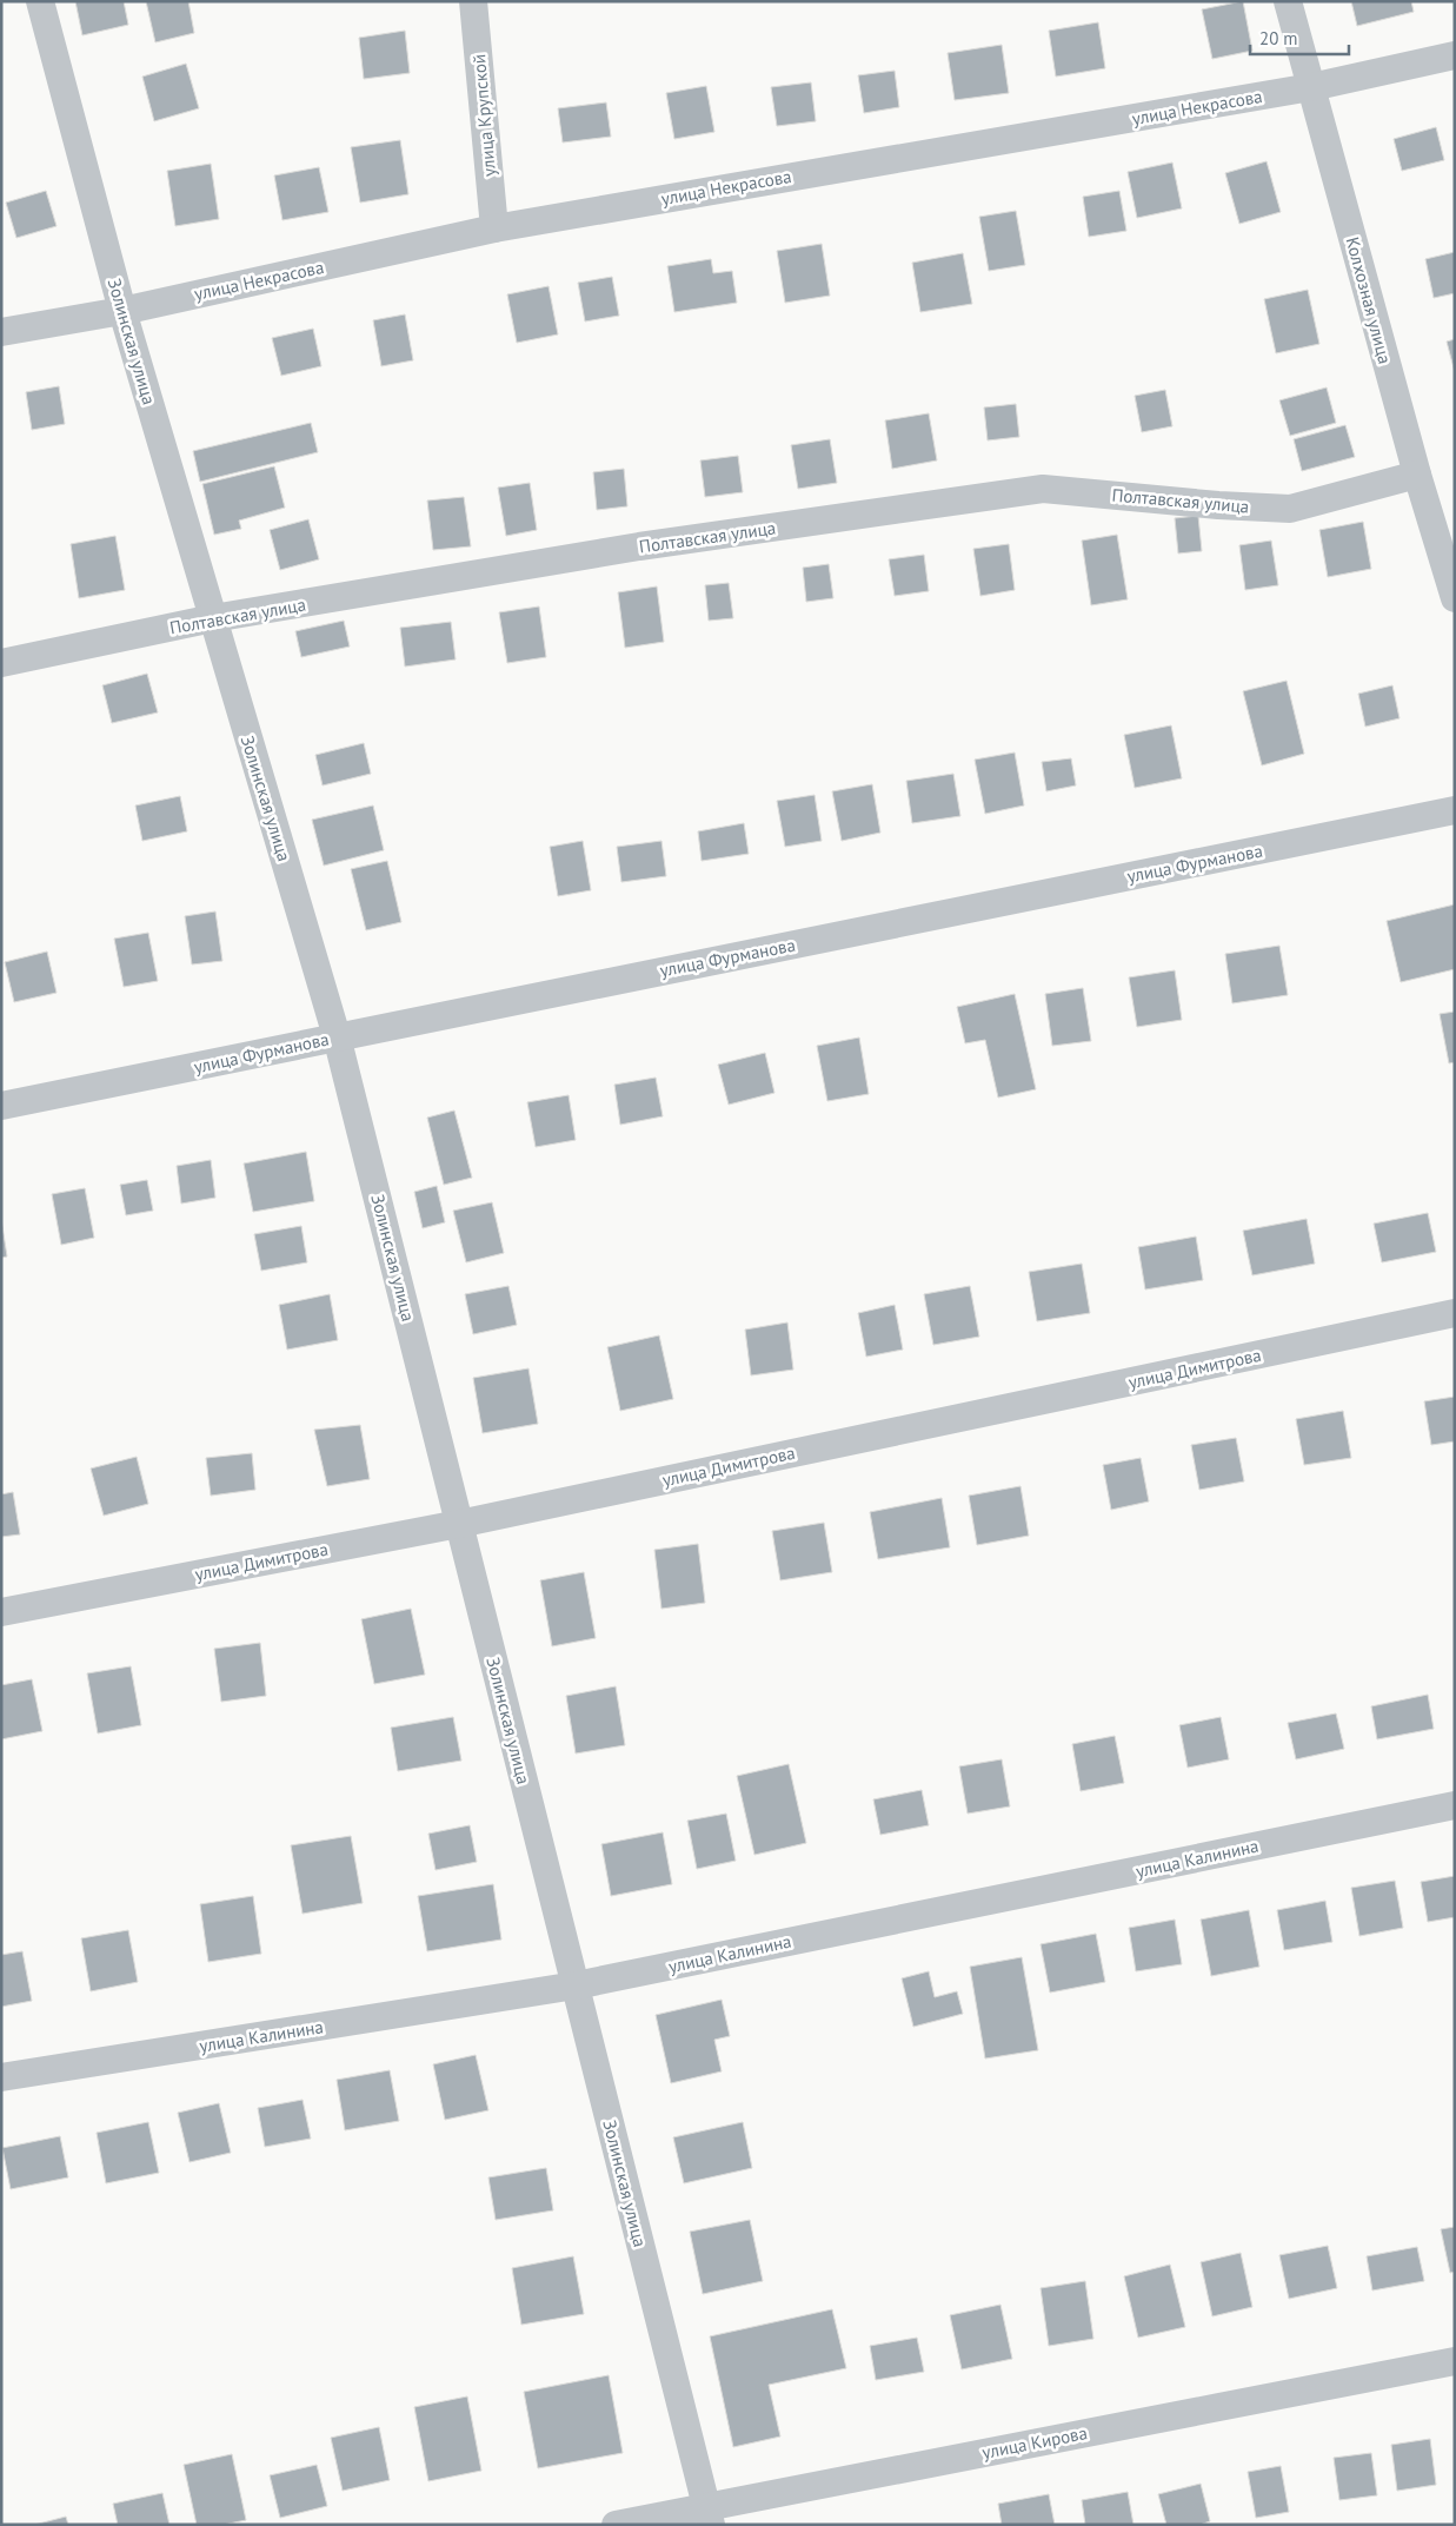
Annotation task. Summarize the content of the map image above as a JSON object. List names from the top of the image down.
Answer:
{
  "streets": {
    "street": [
      "улица Некрасова",
      "улица Крупской",
      "Колхозная улица",
      "Золинская улица",
      "Полтавская улица",
      "улица Фурманова",
      "улица Димитрова",
      "улица Калинина",
      "улица Кирова"
    ]
  },
  "crossings": [
    ["улица Некрасова", "улица Крупской"],
    ["улица Некрасова", "Колхозная улица"],
    ["улица Некрасова", "Золинская улица"],
    ["Колхозная улица", "Полтавская улица"],
    ["Золинская улица", "Полтавская улица"],
    ["Золинская улица", "улица Фурманова"],
    ["Золинская улица", "улица Димитрова"],
    ["Золинская улица", "улица Калинина"],
    ["Золинская улица", "улица Кирова"]
  ],
  "scale_bar": "20 m"
}
